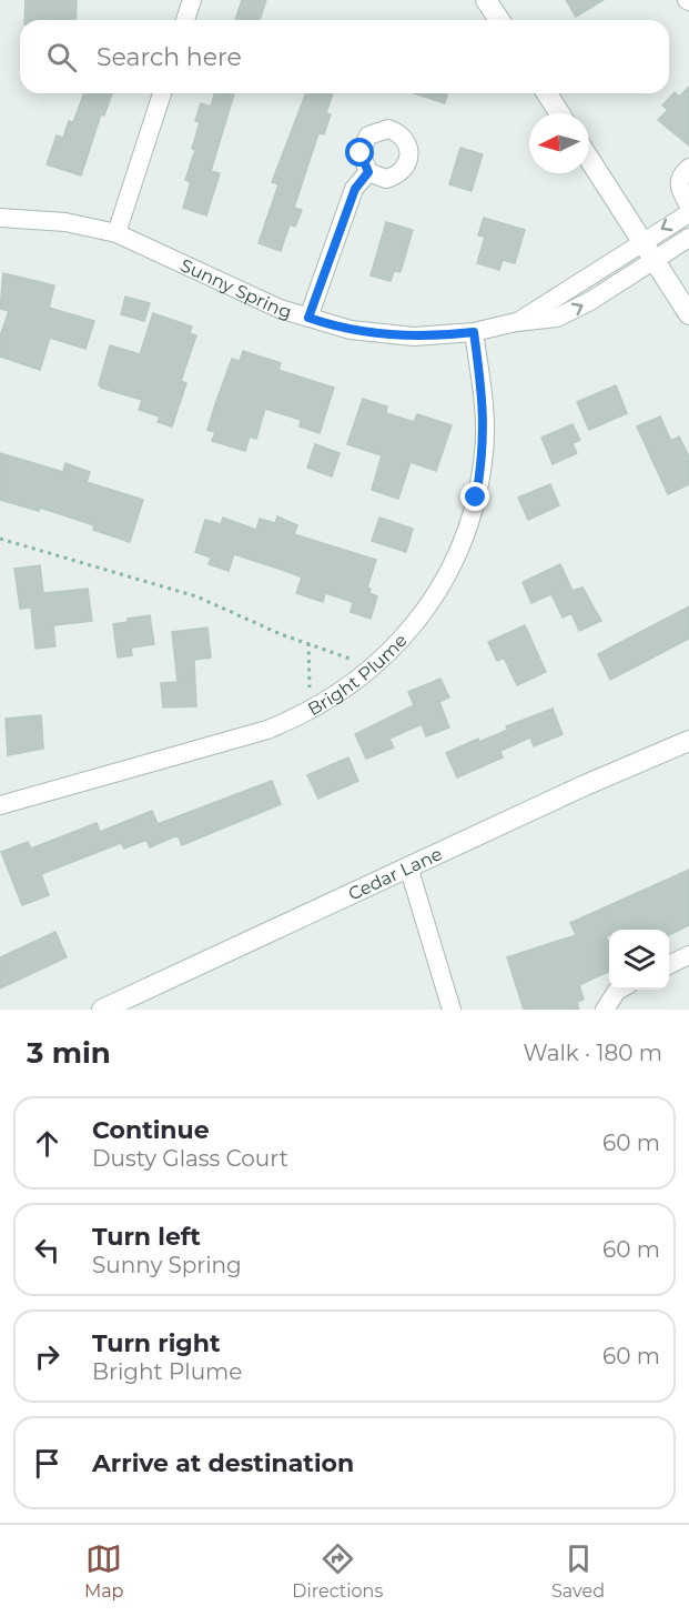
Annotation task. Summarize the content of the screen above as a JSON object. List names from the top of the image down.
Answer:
{
  "streets": {
    "main road": ["Cedar Lane"],
    "street": ["Sunny Spring", "Bright Plume"]
  },
  "crossings": [
    ["Sunny Spring", "Bright Plume"]
  ],
  "north": "left",
  "page": {
    "search": "Search here",
    "heading": ["3 min", "Walk · 180 m"],
    "list": [
      ["Continue", "Dusty Glass Court", "60 m"],
      ["Turn left", "Sunny Spring", "60 m"],
      ["Turn right", "Bright Plume", "60 m"],
      "Arrive at destination"
    ],
    "nav": ["Map", "Directions", "Saved"]
  }
}
